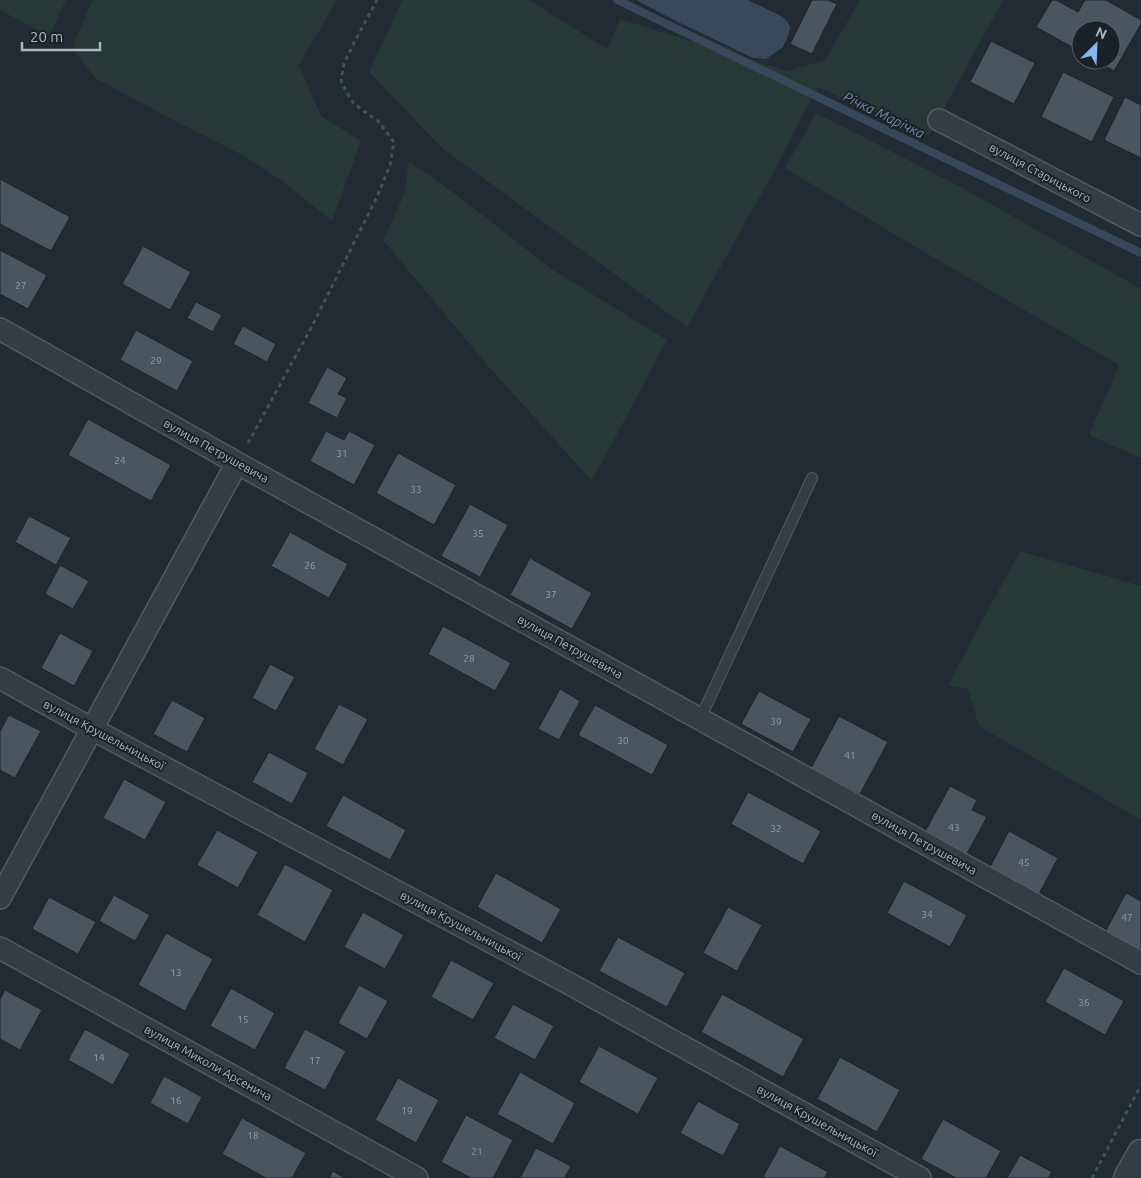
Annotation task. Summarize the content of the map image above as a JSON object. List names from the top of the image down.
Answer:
{
  "streets": {
    "street": [
      "вулиця Старицького",
      "вулиця Петрушевича",
      "вулиця Крушельницької",
      "вулиця Миколи Арсенича"
    ]
  },
  "water": ["Річка Марічка"],
  "house_numbers": [
    "27",
    "29",
    "31",
    "24",
    "33",
    "35",
    "26",
    "37",
    "28",
    "39",
    "30",
    "41",
    "43",
    "32",
    "45",
    "34",
    "47",
    "13",
    "36",
    "15",
    "14",
    "17",
    "16",
    "19",
    "18",
    "21"
  ],
  "scale_bar": "20 m",
  "north": "top right"
}
